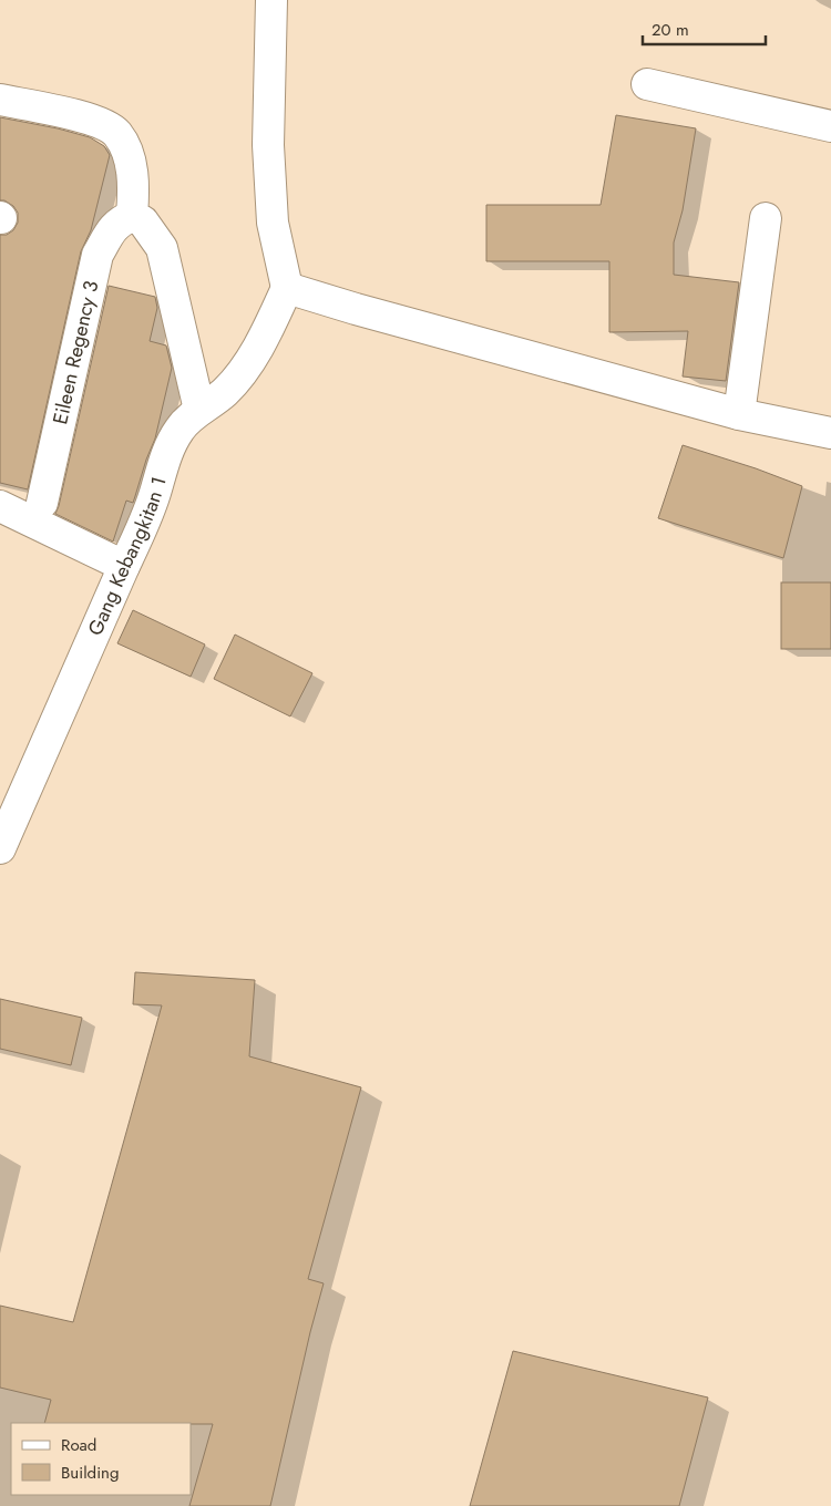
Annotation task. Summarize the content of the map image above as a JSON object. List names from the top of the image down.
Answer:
{
  "streets": {
    "street": ["Eileen Regency 3", "Gang Kebangkitan 1"]
  },
  "legend": ["Road", "Building"],
  "scale_bar": "20 m"
}
